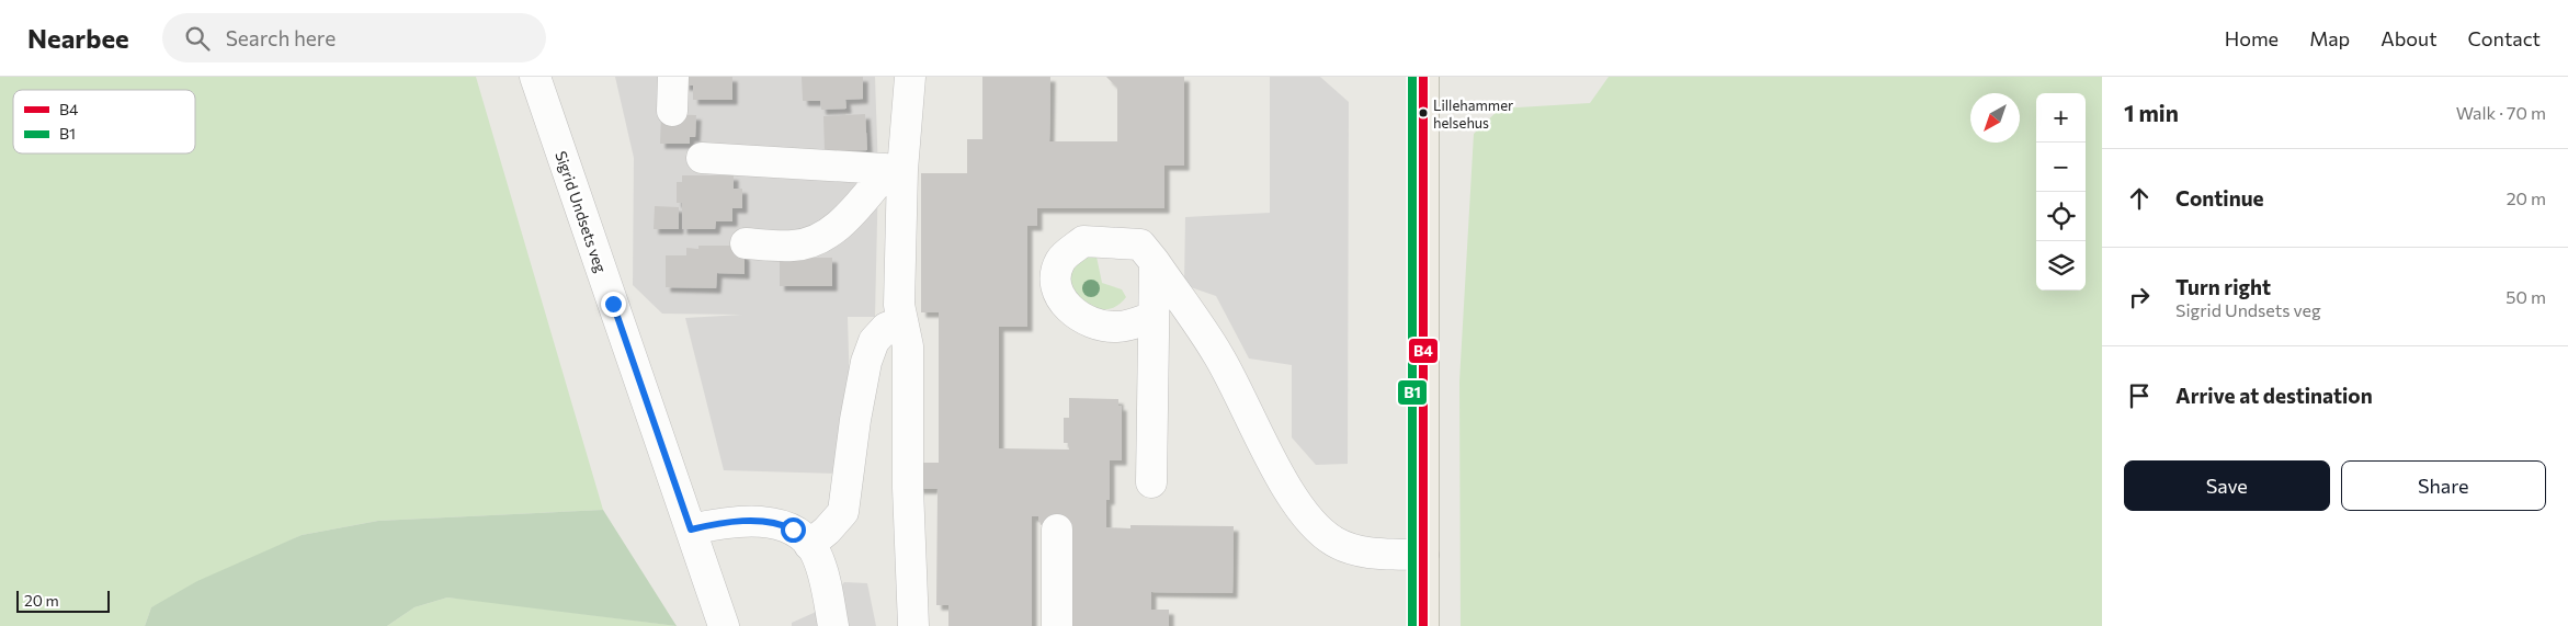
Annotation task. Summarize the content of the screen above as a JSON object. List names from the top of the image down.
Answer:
{
  "streets": {
    "street": ["Sigrid Undsets veg"]
  },
  "places": ["Lillehammer helsehus"],
  "lines": ["transit line B4", "transit line B1"],
  "legend": ["B4", "B1"],
  "scale_bar": "20 m",
  "north": "bottom left",
  "page": {
    "header": "Nearbee",
    "search": "Search here",
    "nav": [
      "Home",
      "Map",
      "About",
      "Contact"
    ],
    "heading": ["1 min", "Walk · 70 m"],
    "map_buttons": ["+", "−"],
    "list": [
      ["Continue", "20 m"],
      ["Turn right", "Sigrid Undsets veg", "50 m"],
      "Arrive at destination"
    ],
    "buttons": ["Save", "Share"],
    "scale": "20 m"
  }
}
